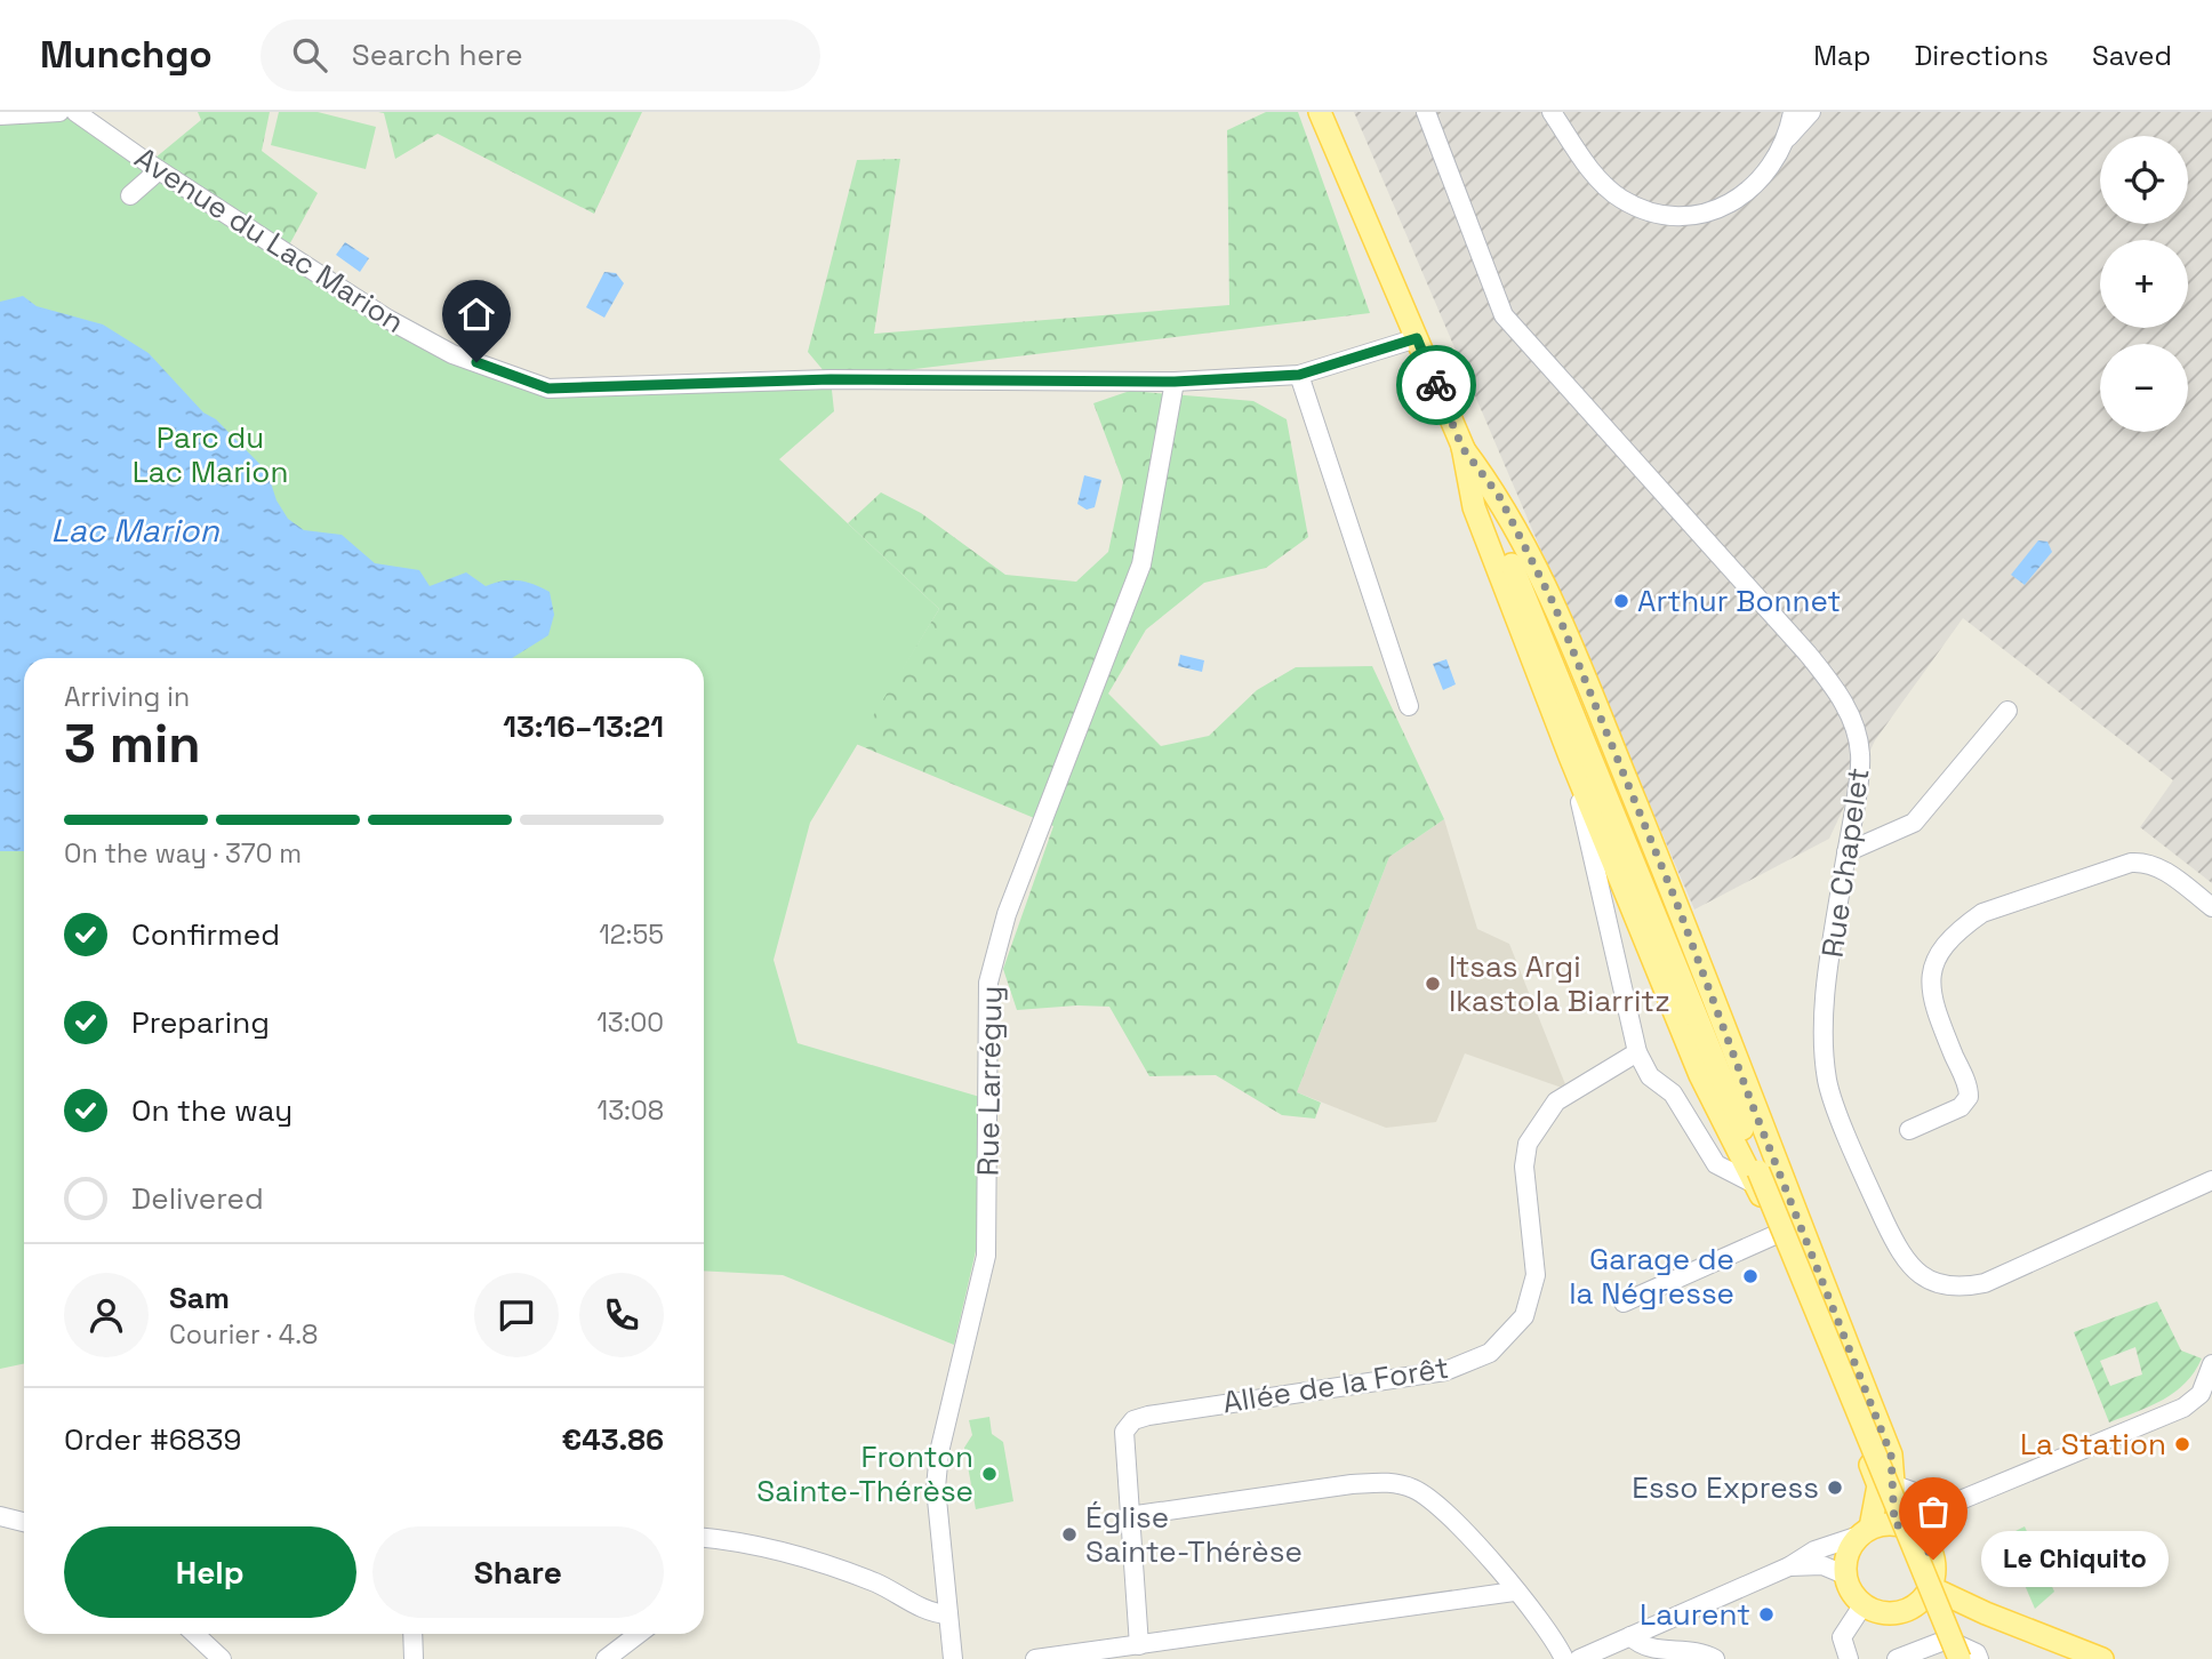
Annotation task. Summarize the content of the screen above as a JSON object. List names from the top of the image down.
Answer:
{
  "streets": {
    "street": [
      "Avenue du Lac Marion",
      "Rue Chapelet",
      "Rue Larréguy",
      "Allée de la Forêt"
    ]
  },
  "crossings": [
    ["Avenue du Lac Marion", "Rue Larréguy"]
  ],
  "water": ["Lac Marion"],
  "parks": ["Parc du Lac Marion"],
  "places": [
    "Arthur Bonnet",
    "Itsas Argi Ikastola Biarritz",
    "Garage de la Négresse",
    "La Station",
    "Fronton Sainte-Thérèse",
    "Esso Express",
    "Église Sainte-Thérèse",
    "Le Chiquito",
    "Laurent"
  ],
  "page": {
    "header": "Munchgo",
    "search": "Search here",
    "nav": ["Map", "Directions", "Saved"],
    "map_buttons": ["+", "−"],
    "heading": ["3 min", "Arriving in", "13:16–13:21"],
    "panel": [
      "Sam",
      "Courier · 4.8",
      "Order #6839",
      "€43.86"
    ],
    "bar": "On the way · 370 m",
    "list": [
      ["Confirmed", "12:55"],
      ["Preparing", "13:00"],
      ["On the way", "13:08"],
      "Delivered"
    ],
    "buttons": ["Help", "Share"],
    "bubble": "Le Chiquito"
  }
}
